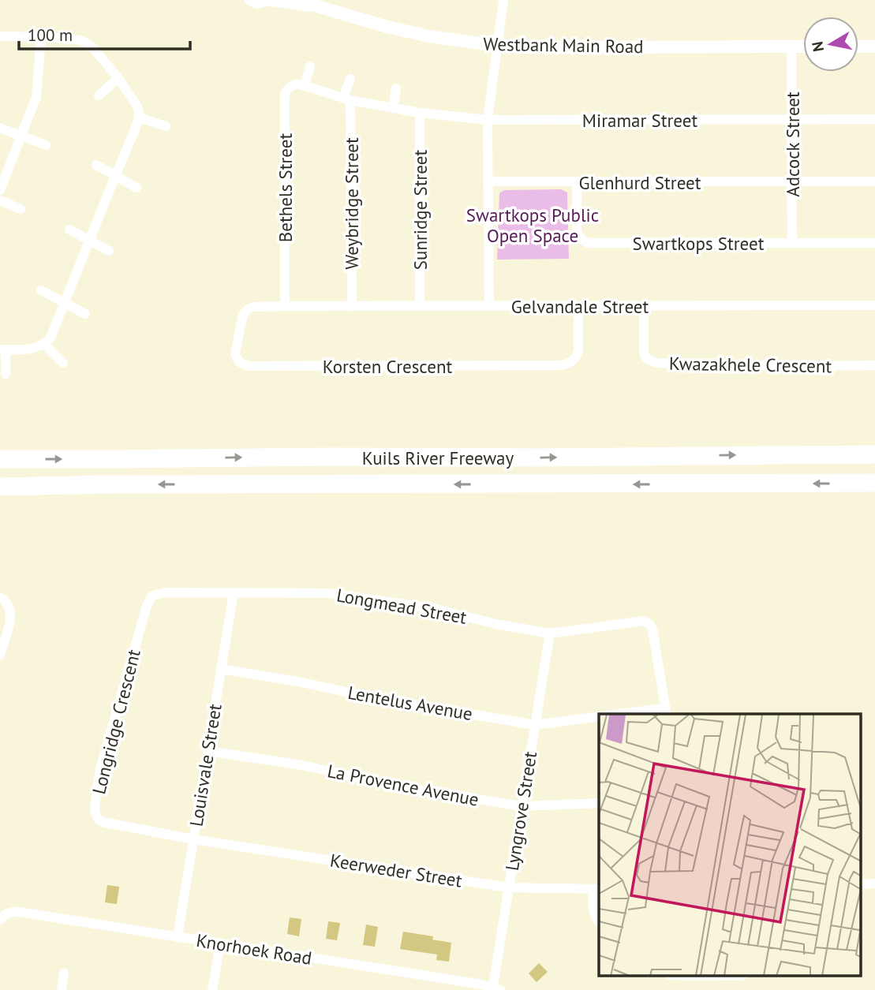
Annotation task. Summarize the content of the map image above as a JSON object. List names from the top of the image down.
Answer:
{
  "streets": {
    "highway": ["Kuils River Freeway"],
    "street": [
      "Westbank Main Road",
      "Miramar Street",
      "Adcock Street",
      "Glenhurd Street",
      "Bethels Street",
      "Weybridge Street",
      "Sunridge Street",
      "Swartkops Street",
      "Gelvandale Street",
      "Kwazakhele Crescent",
      "Korsten Crescent",
      "Longmead Street",
      "Lentelus Avenue",
      "Longridge Crescent",
      "Louisvale Street",
      "La Provence Avenue",
      "Lyngrove Street",
      "Keerweder Street",
      "Knorhoek Road"
    ]
  },
  "crossings": [
    ["Westbank Main Road", "Adcock Street"],
    ["Miramar Street", "Adcock Street"],
    ["Adcock Street", "Glenhurd Street"],
    ["Adcock Street", "Swartkops Street"],
    ["Glenhurd Street", "Swartkops Street"],
    ["Bethels Street", "Gelvandale Street"],
    ["Bethels Street", "Korsten Crescent"],
    ["Weybridge Street", "Gelvandale Street"],
    ["Sunridge Street", "Gelvandale Street"],
    ["Gelvandale Street", "Kwazakhele Crescent"],
    ["Gelvandale Street", "Korsten Crescent"],
    ["Longmead Street", "Longridge Crescent"],
    ["Longmead Street", "Louisvale Street"],
    ["Longmead Street", "Lyngrove Street"],
    ["Lentelus Avenue", "Louisvale Street"],
    ["Lentelus Avenue", "Lyngrove Street"],
    ["Longridge Crescent", "Louisvale Street"],
    ["Longridge Crescent", "Keerweder Street"],
    ["Louisvale Street", "La Provence Avenue"],
    ["Louisvale Street", "Keerweder Street"],
    ["Louisvale Street", "Knorhoek Road"],
    ["La Provence Avenue", "Lyngrove Street"],
    ["Lyngrove Street", "Keerweder Street"],
    ["Lyngrove Street", "Knorhoek Road"]
  ],
  "parks": ["Swartkops Public Open Space"],
  "scale_bar": "100 m",
  "north": "left"
}
